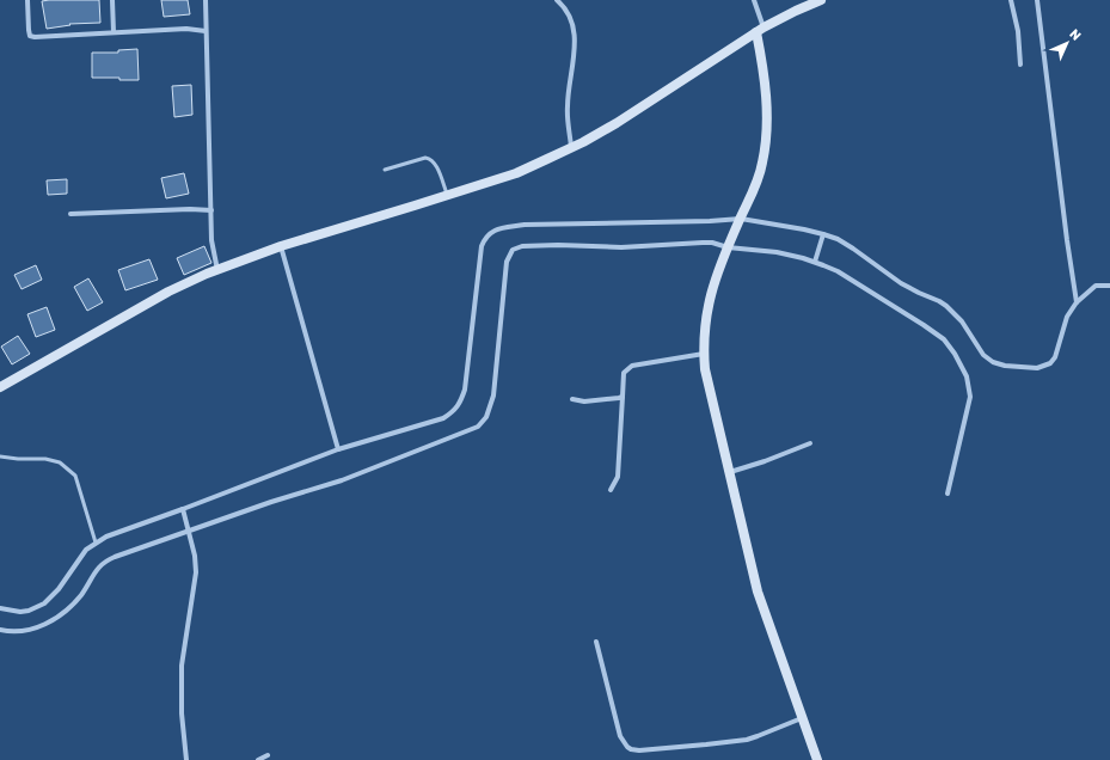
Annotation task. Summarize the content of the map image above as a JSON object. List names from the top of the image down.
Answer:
{
  "north": "top right"
}
